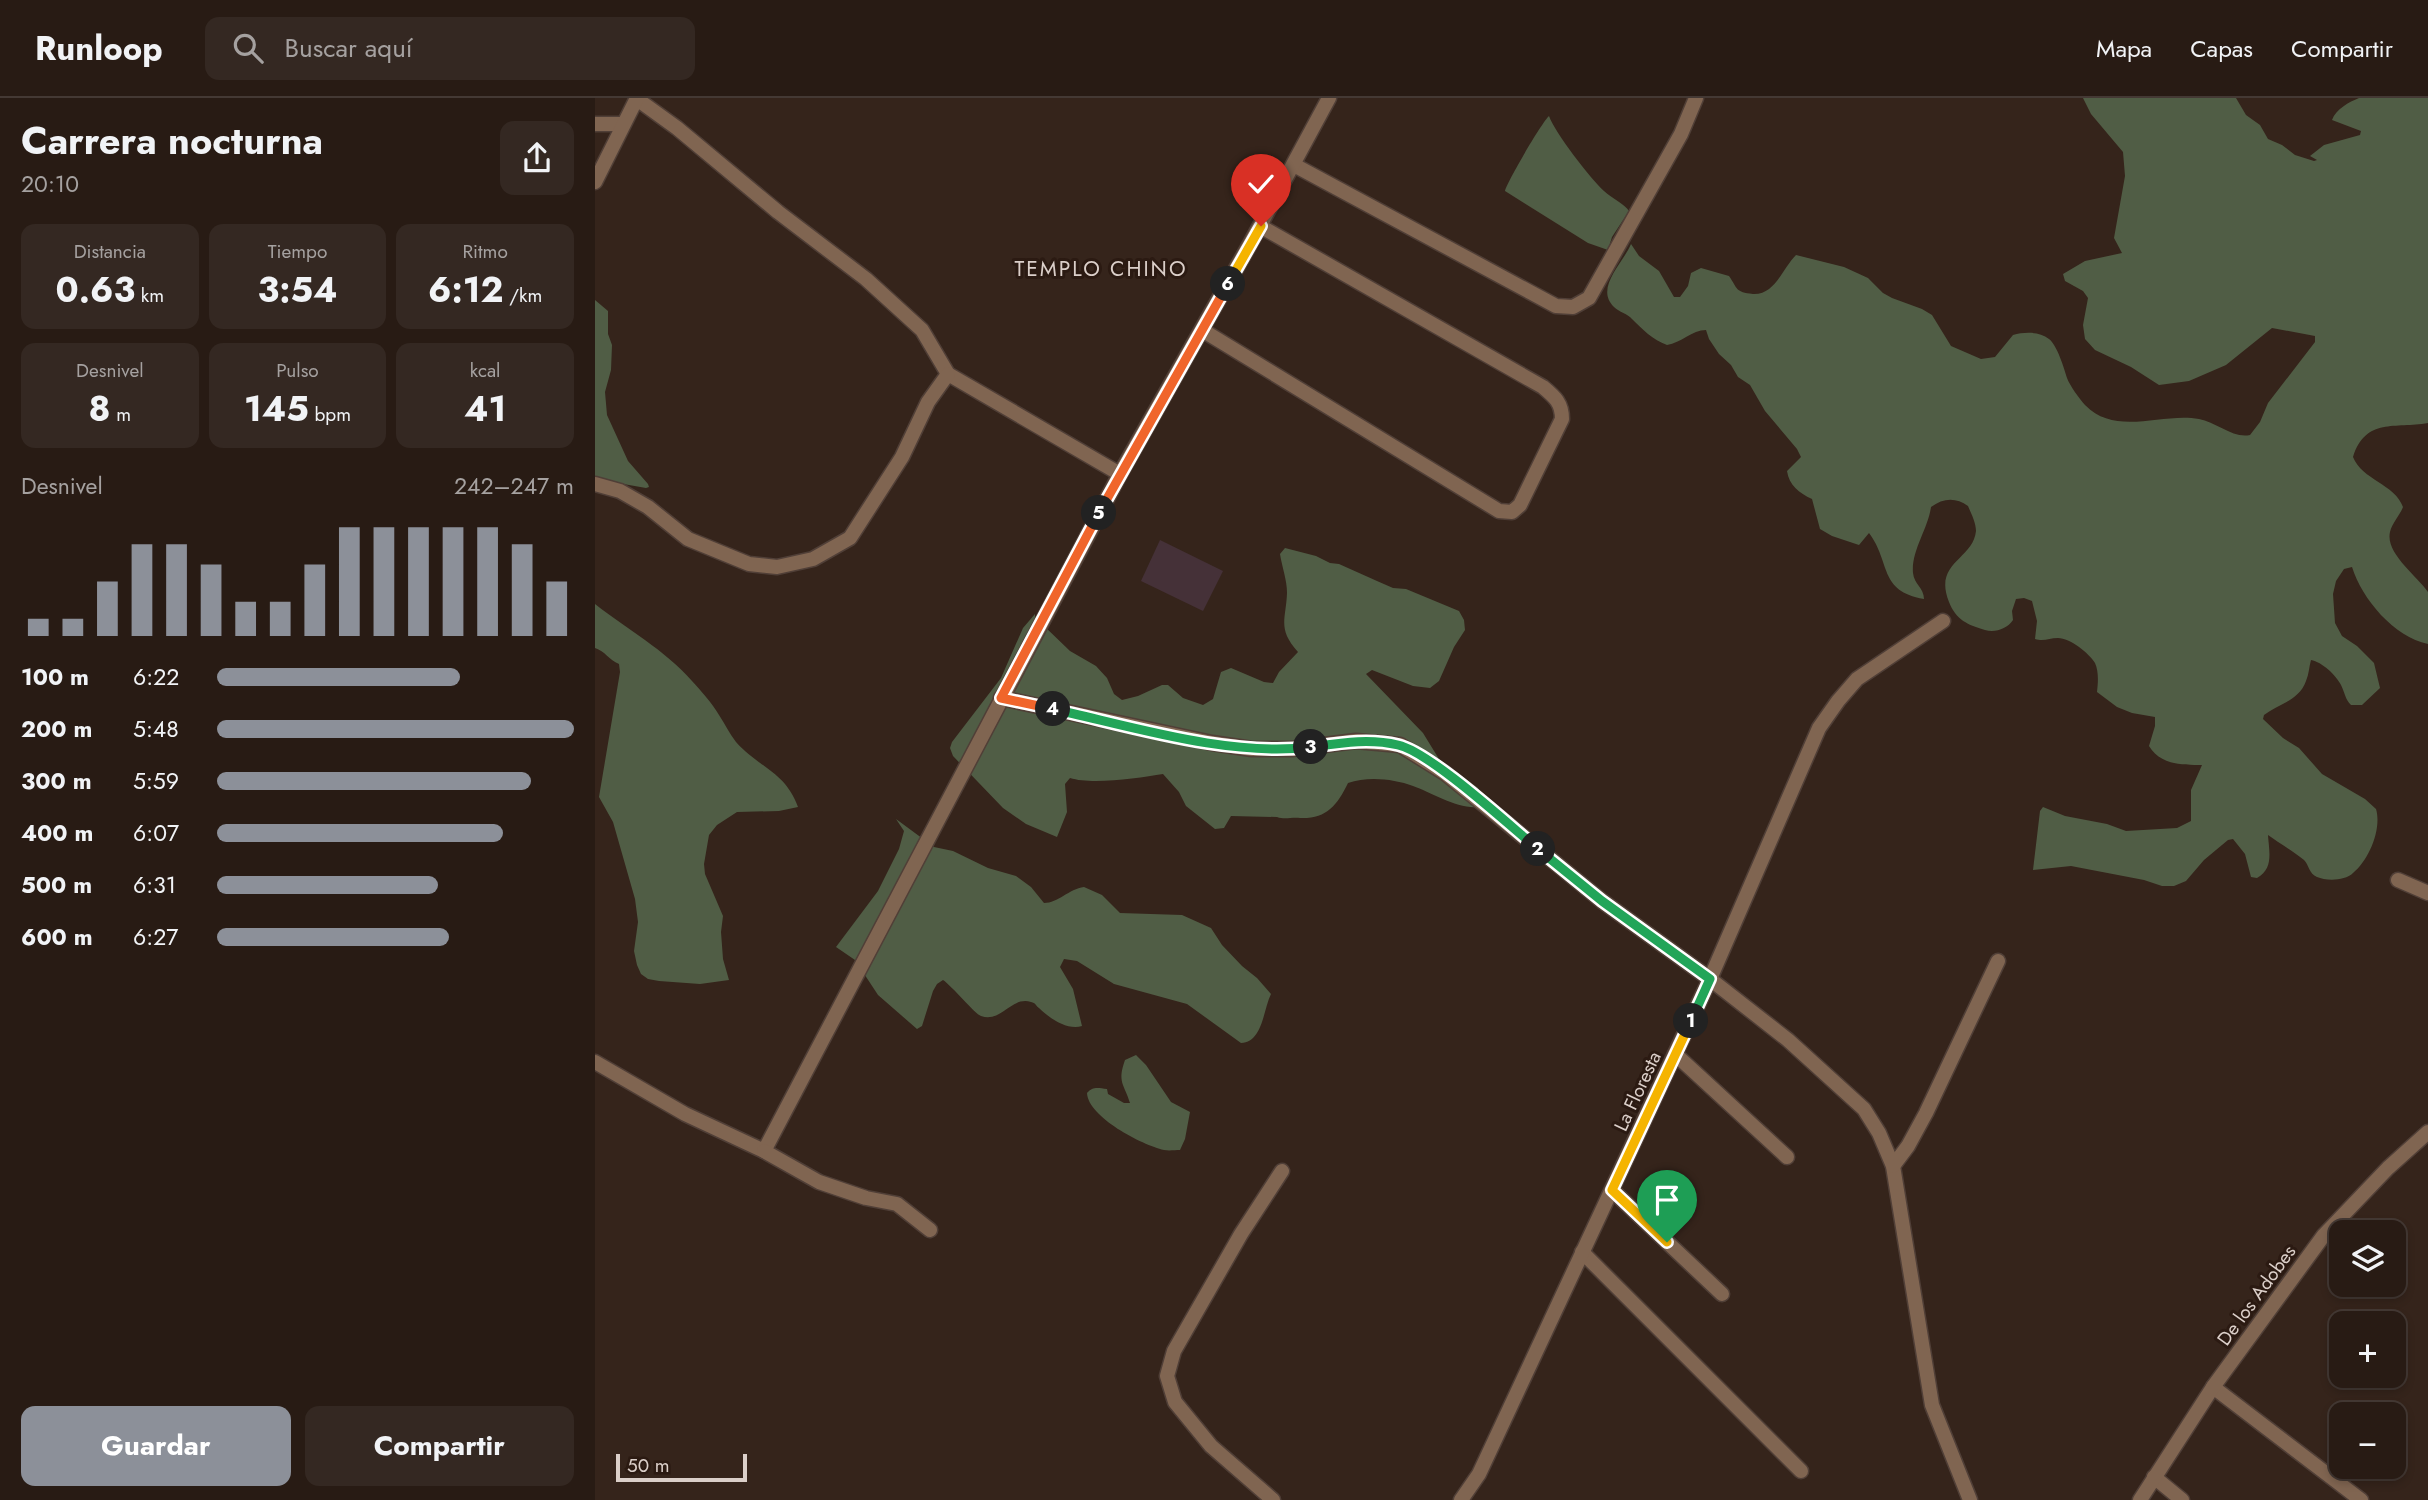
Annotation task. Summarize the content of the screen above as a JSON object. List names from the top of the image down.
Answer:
{
  "streets": {
    "street": ["La Floresta", "De los Adobes"]
  },
  "districts": ["TEMPLO CHINO"],
  "scale_bar": "50 m",
  "page": {
    "header": "Runloop",
    "search": "Buscar aquí",
    "nav": ["Mapa", "Capas", "Compartir"],
    "heading": ["Carrera nocturna", "20:10"],
    "stats": [
      ["Distancia", "0.63 km"],
      ["Tiempo", "3:54"],
      ["Ritmo", "6:12 /km"],
      ["Desnivel", "8 m"],
      ["Pulso", "145 bpm"],
      ["kcal", "41"]
    ],
    "pins": [
      "6",
      "5",
      "4",
      "3",
      "2",
      "1"
    ],
    "chart": ["Desnivel", "242–247 m"],
    "list": [
      {
        "name": "100 m",
        "note": "6:22"
      },
      {
        "name": "200 m",
        "note": "5:48"
      },
      {
        "name": "300 m",
        "note": "5:59"
      },
      {
        "name": "400 m",
        "note": "6:07"
      },
      {
        "name": "500 m",
        "note": "6:31"
      },
      {
        "name": "600 m",
        "note": "6:27"
      }
    ],
    "map_buttons": ["+", "−"],
    "buttons": ["Guardar", "Compartir"],
    "scale": "50 m"
  }
}
